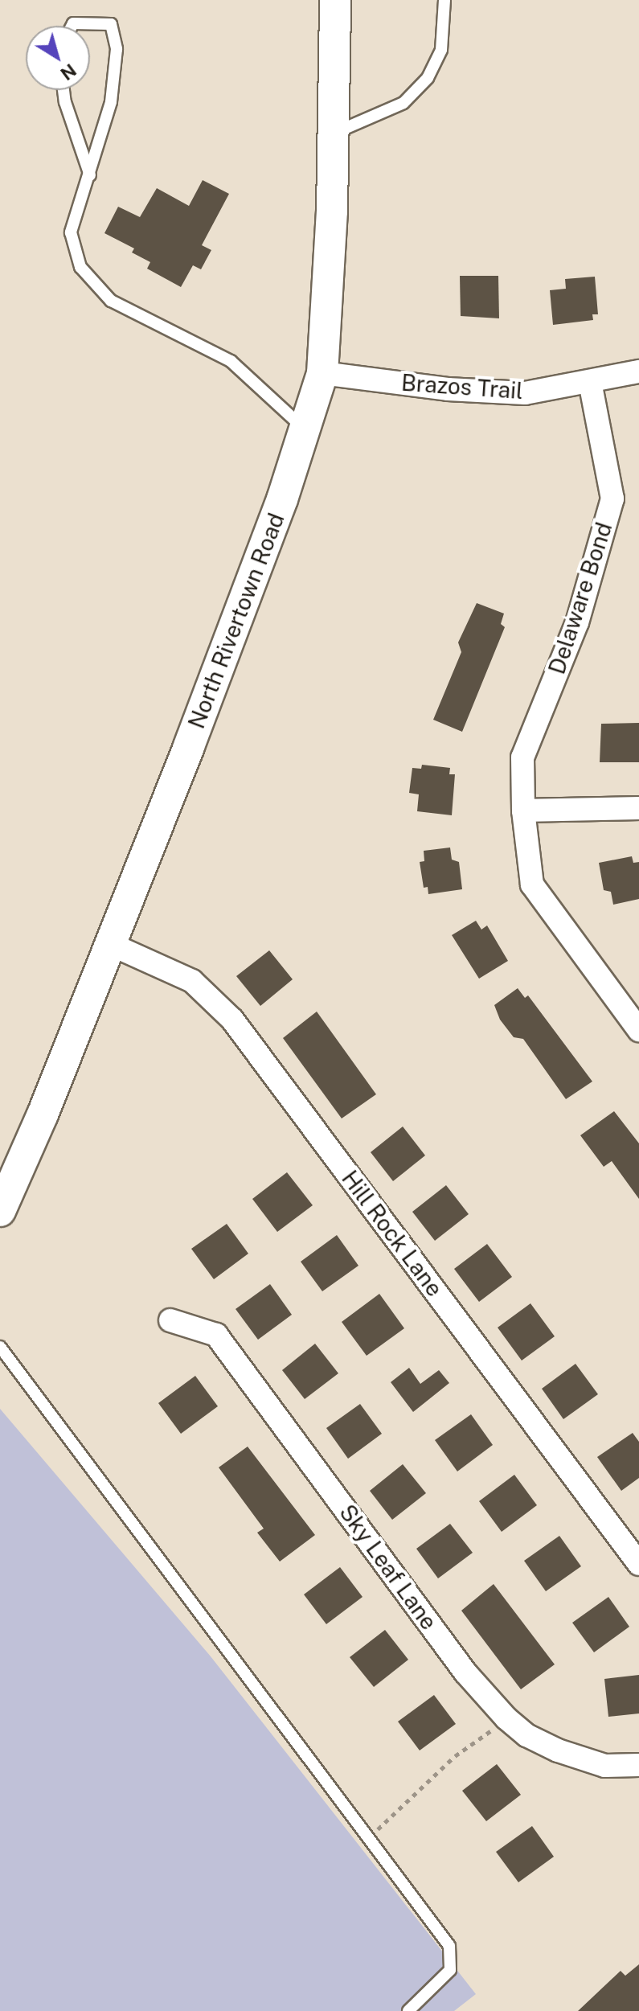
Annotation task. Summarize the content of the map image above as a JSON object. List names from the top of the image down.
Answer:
{
  "streets": {
    "street": [
      "Brazos Trail",
      "Delaware Bond",
      "North Rivertown Road",
      "Hill Rock Lane",
      "Sky Leaf Lane"
    ]
  },
  "crossings": [
    ["Brazos Trail", "Delaware Bond"],
    ["Brazos Trail", "North Rivertown Road"],
    ["North Rivertown Road", "Hill Rock Lane"]
  ],
  "north": "bottom right"
}
